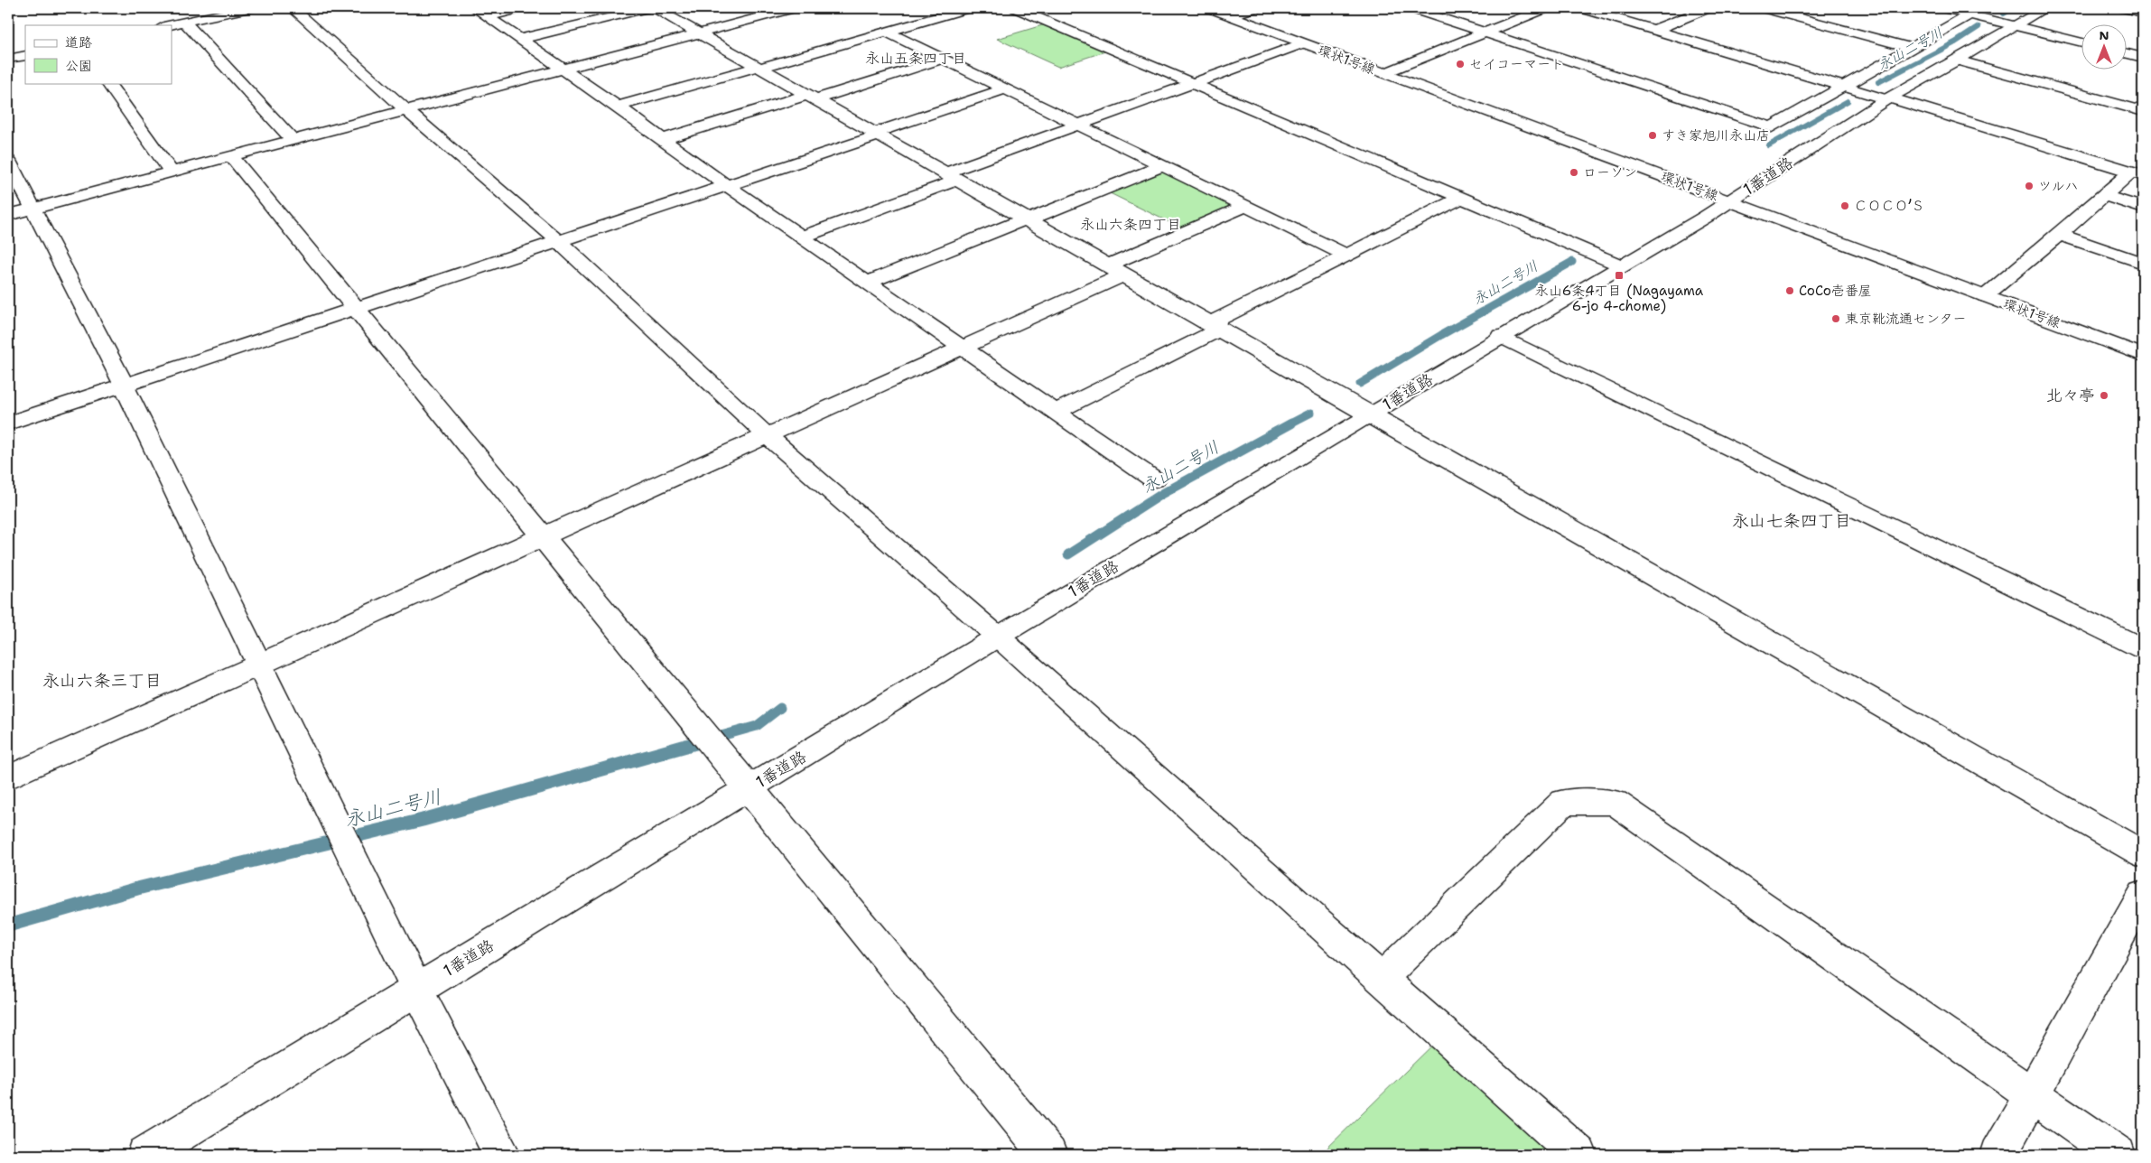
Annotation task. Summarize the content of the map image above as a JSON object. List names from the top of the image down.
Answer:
{
  "streets": {
    "street": ["環状1号線", "1番道路"]
  },
  "crossings": [
    ["環状1号線", "1番道路"]
  ],
  "districts": [
    "永山五条四丁目",
    "永山六条四丁目",
    "永山七条四丁目",
    "永山六条三丁目"
  ],
  "water": ["永山二号川"],
  "places": {
    "other": [
      "セイコーマート",
      "すき家旭川永山店",
      "ローソン",
      "ツルハ",
      "ＣＯＣＯ’Ｓ",
      "CoCo壱番屋",
      "東京靴流通センター",
      "北々亭"
    ],
    "transit": ["永山6条4丁目 (Nagayama 6-jo 4-chome)"]
  },
  "legend": ["道路", "公園"],
  "north": "top"
}
